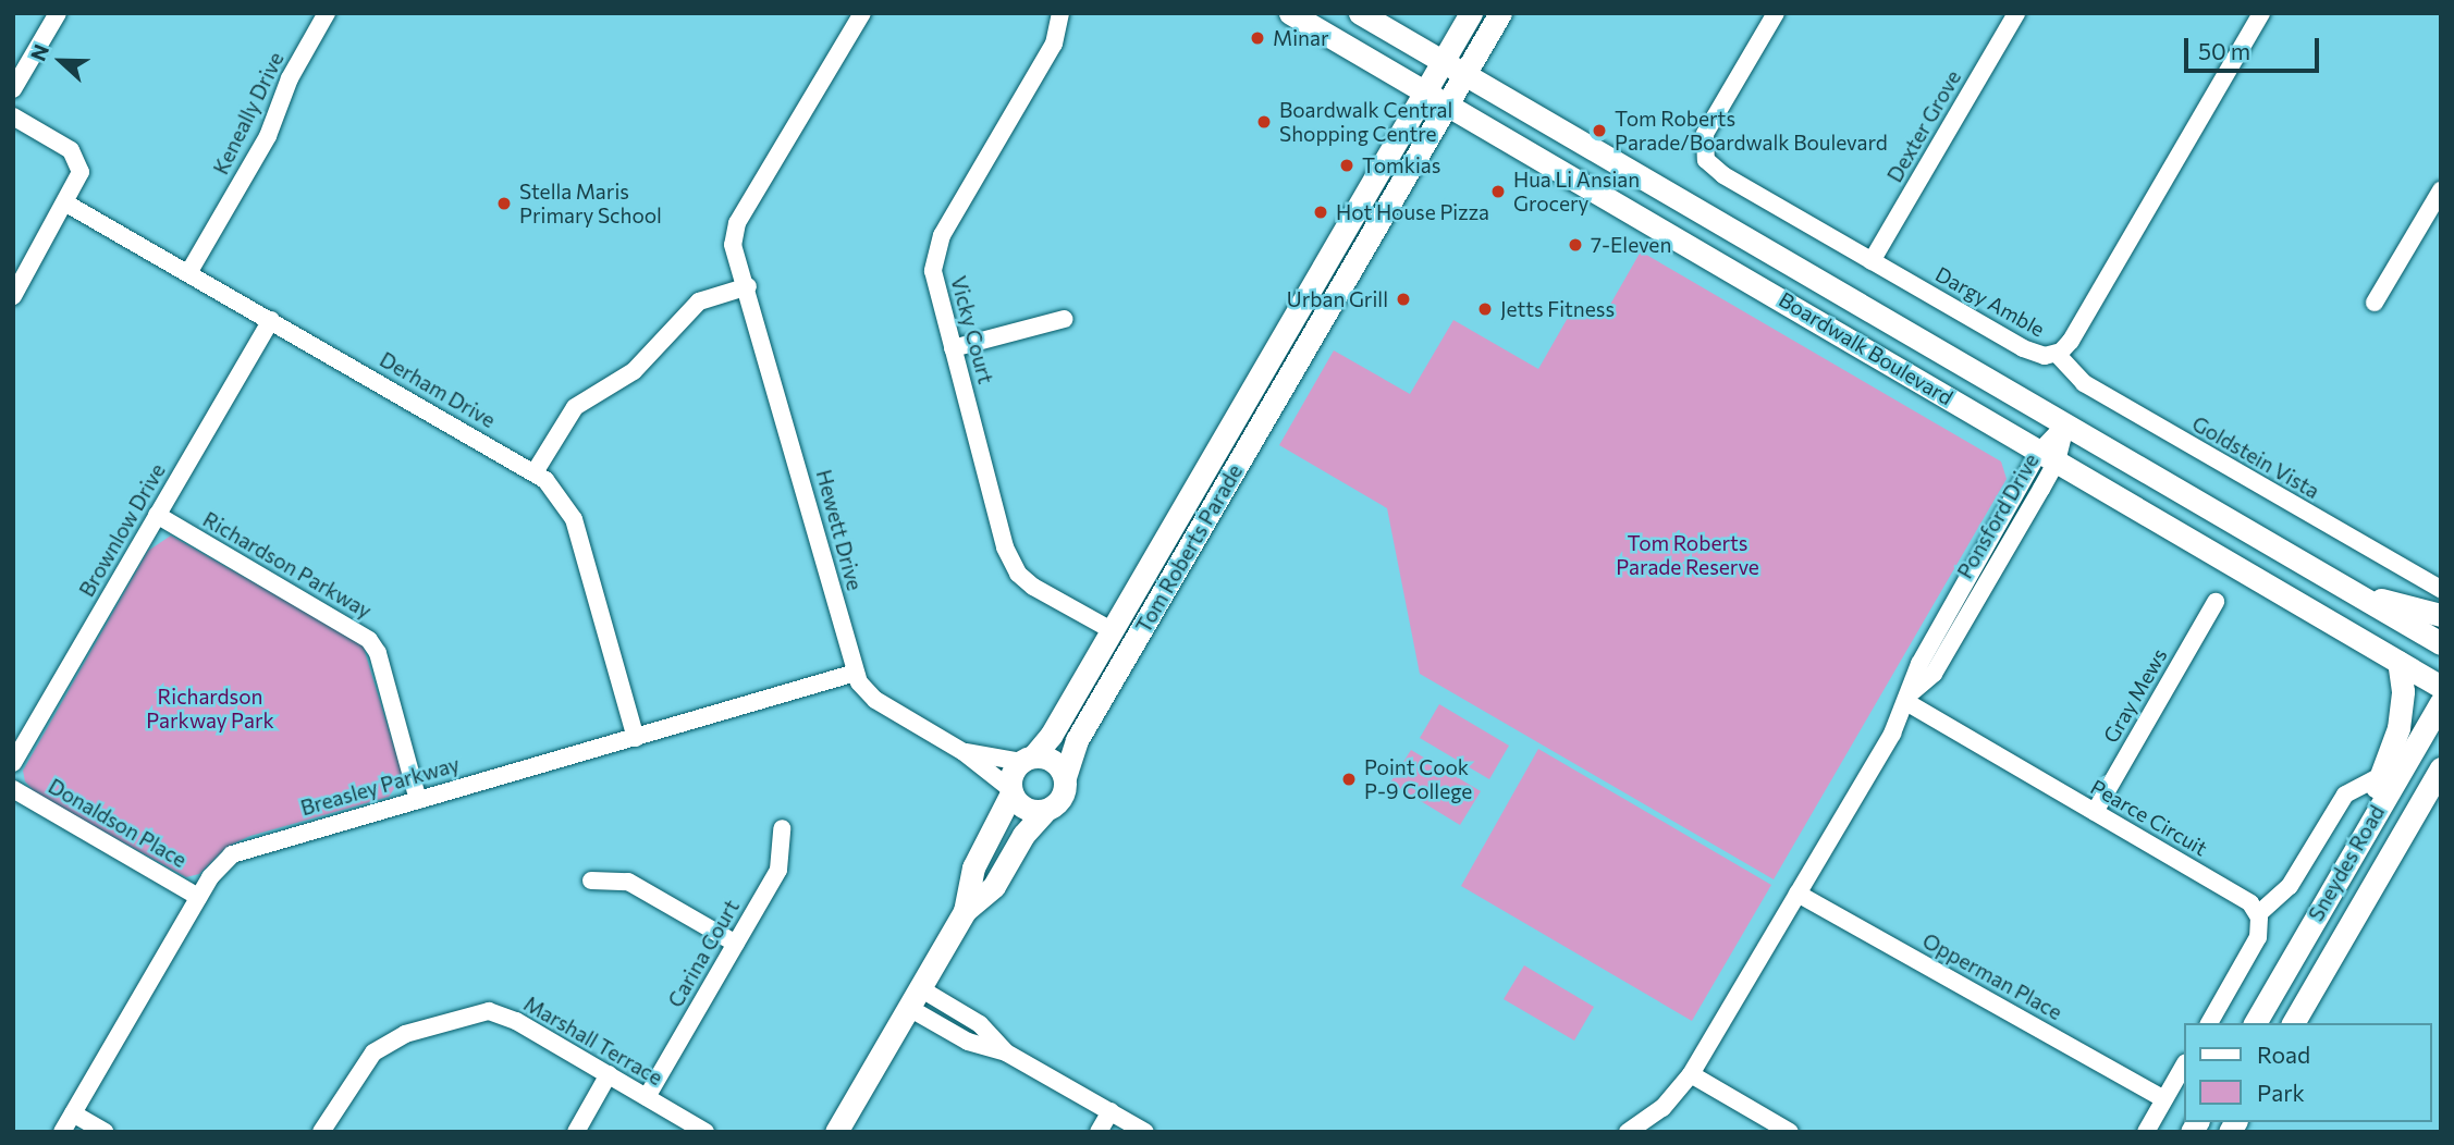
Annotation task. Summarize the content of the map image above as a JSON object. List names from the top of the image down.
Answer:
{
  "streets": {
    "main road": ["Boardwalk Boulevard", "Tom Roberts Parade", "Sneydes Road"],
    "street": [
      "Keneally Drive",
      "Dexter Grove",
      "Dargy Amble",
      "Vicky Court",
      "Derham Drive",
      "Goldstein Vista",
      "Ponsford Drive",
      "Brownlow Drive",
      "Hewett Drive",
      "Richardson Parkway",
      "Gray Mews",
      "Breasley Parkway",
      "Pearce Circuit",
      "Donaldson Place",
      "Carina Court",
      "Opperman Place",
      "Marshall Terrace"
    ]
  },
  "crossings": [
    ["Keneally Drive", "Derham Drive"],
    ["Dexter Grove", "Dargy Amble"],
    ["Dargy Amble", "Goldstein Vista"],
    ["Vicky Court", "Tom Roberts Parade"],
    ["Boardwalk Boulevard", "Ponsford Drive"],
    ["Boardwalk Boulevard", "Tom Roberts Parade"],
    ["Derham Drive", "Brownlow Drive"],
    ["Derham Drive", "Breasley Parkway"],
    ["Ponsford Drive", "Pearce Circuit"],
    ["Ponsford Drive", "Opperman Place"],
    ["Brownlow Drive", "Richardson Parkway"],
    ["Hewett Drive", "Tom Roberts Parade"],
    ["Hewett Drive", "Breasley Parkway"],
    ["Richardson Parkway", "Breasley Parkway"],
    ["Gray Mews", "Pearce Circuit"],
    ["Breasley Parkway", "Donaldson Place"],
    ["Carina Court", "Marshall Terrace"]
  ],
  "parks": ["Tom Roberts Parade Reserve", "Richardson Parkway Park"],
  "places": [
    "Minar",
    "Boardwalk Central Shopping Centre",
    "Tom Roberts Parade/Boardwalk Boulevard",
    "Tomkias",
    "Hua Li Ansian Grocery",
    "Stella Maris Primary School",
    "Hot House Pizza",
    "7-Eleven",
    "Urban Grill",
    "Jetts Fitness",
    "Point Cook P-9 College"
  ],
  "legend": ["Road", "Park"],
  "scale_bar": "50 m",
  "north": "left"
}
